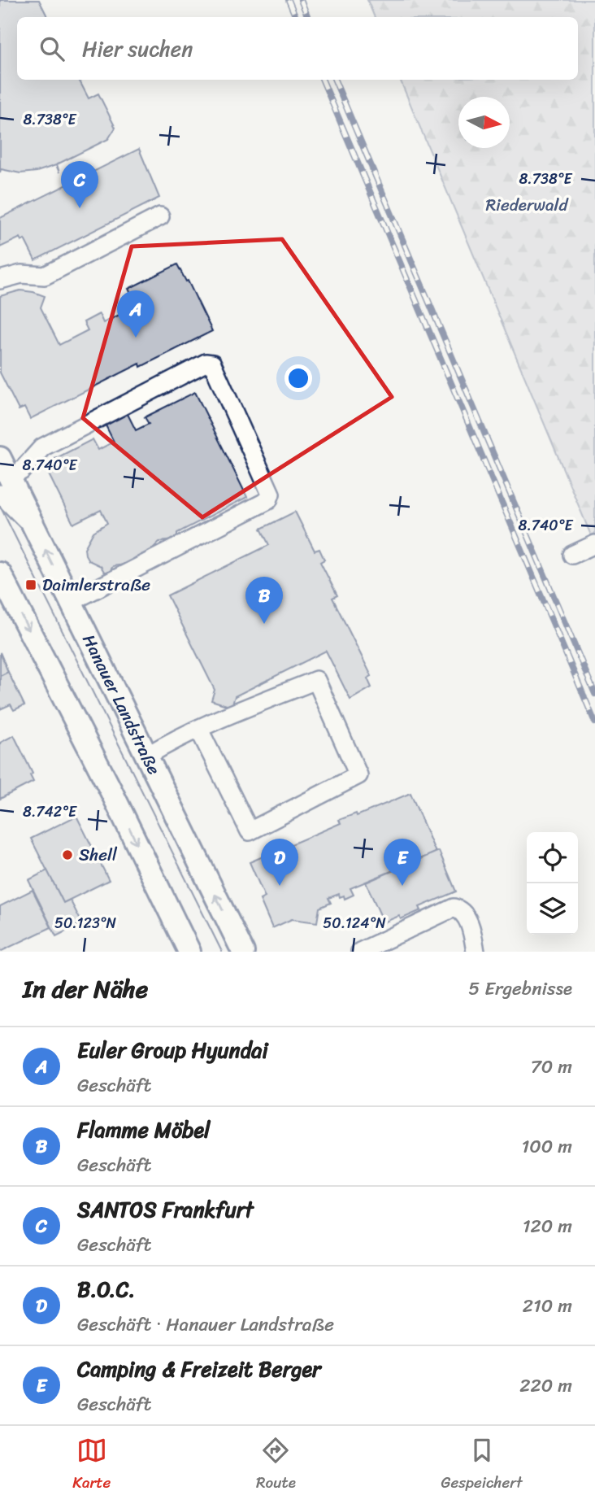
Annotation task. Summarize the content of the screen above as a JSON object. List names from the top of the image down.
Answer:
{
  "streets": {
    "main road": ["Hanauer Landstraße"]
  },
  "parks": ["Riederwald"],
  "places": {
    "transit": ["Daimlerstraße"],
    "other": ["Shell"]
  },
  "north": "right",
  "page": {
    "search": "Hier suchen",
    "pins": [
      "C",
      "A",
      "B",
      "D",
      "E"
    ],
    "heading": ["In der Nähe", "5 Ergebnisse"],
    "list": [
      {
        "mark": "A",
        "name": "Euler Group Hyundai",
        "note": "Geschäft",
        "value": "70 m"
      },
      {
        "mark": "B",
        "name": "Flamme Möbel",
        "note": "Geschäft",
        "value": "100 m"
      },
      {
        "mark": "C",
        "name": "SANTOS Frankfurt",
        "note": "Geschäft",
        "value": "120 m"
      },
      {
        "mark": "D",
        "name": "B.O.C.",
        "note": "Geschäft · Hanauer Landstraße",
        "value": "210 m"
      },
      {
        "mark": "E",
        "name": "Camping & Freizeit Berger",
        "note": "Geschäft",
        "value": "220 m"
      }
    ],
    "nav": ["Karte", "Route", "Gespeichert"]
  },
  "coordinates": [
    "8.738°E",
    "8.740°E",
    "8.742°E",
    "50.123°N",
    "50.124°N"
  ]
}
